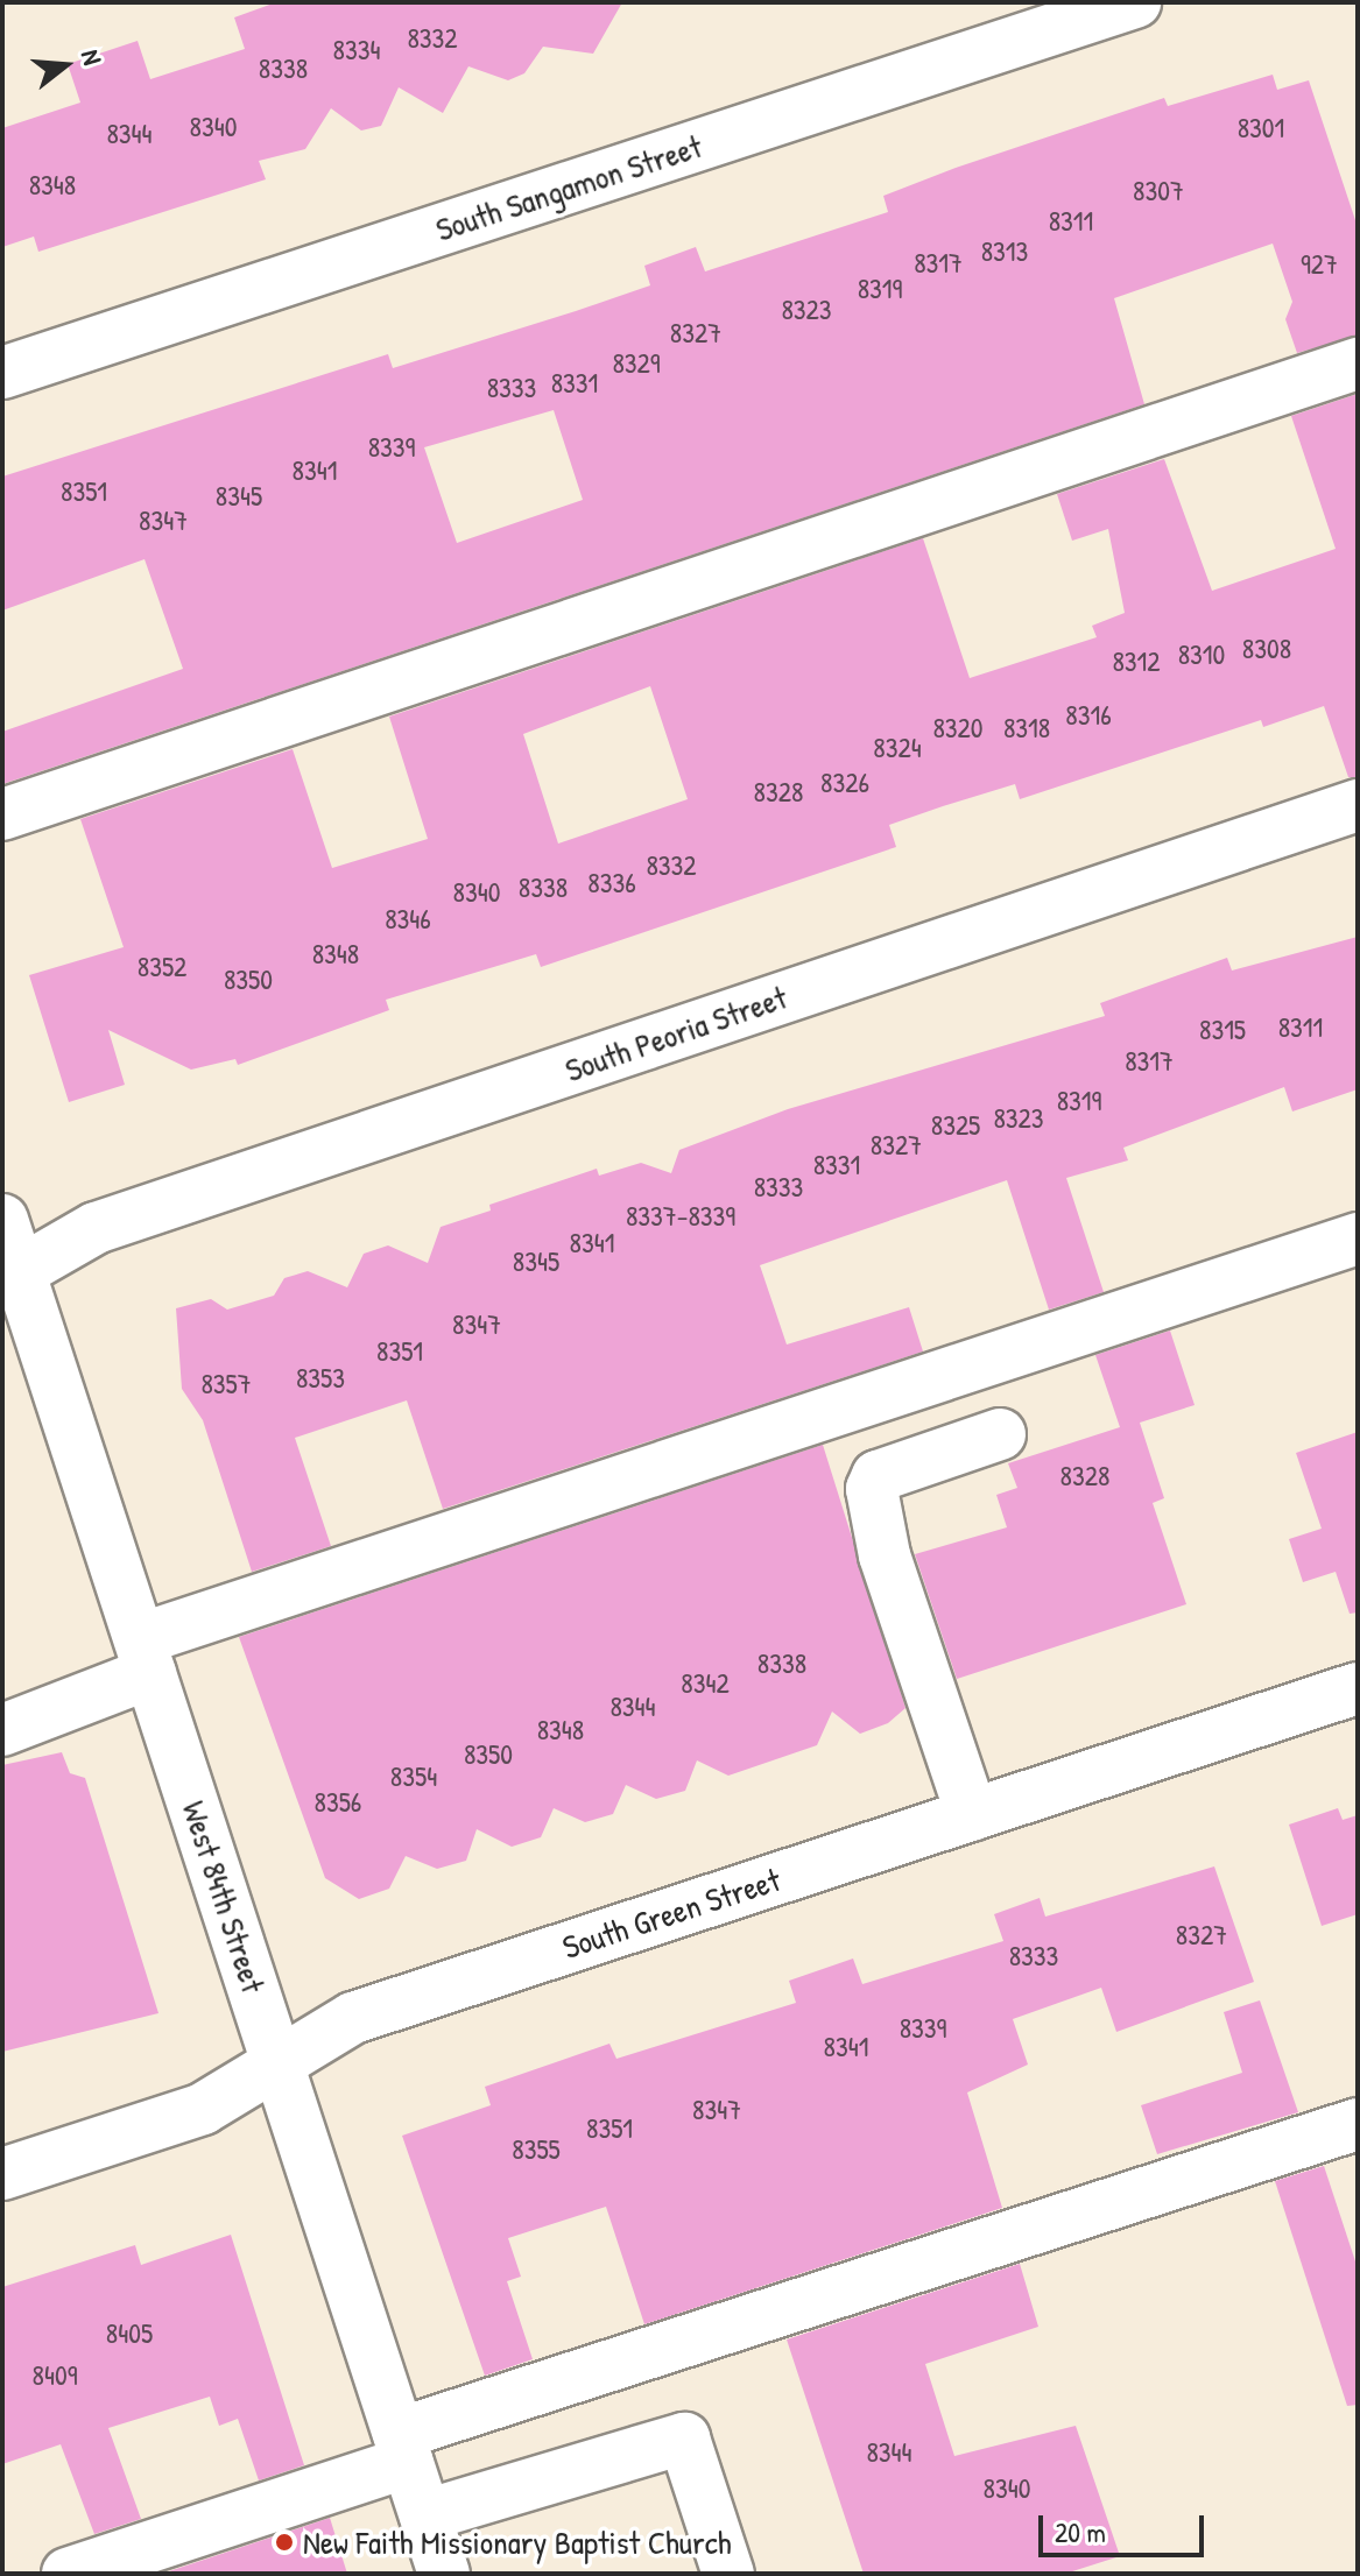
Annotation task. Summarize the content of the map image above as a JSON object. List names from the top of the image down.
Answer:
{
  "streets": {
    "street": [
      "South Sangamon Street",
      "South Peoria Street",
      "West 84th Street",
      "South Green Street"
    ]
  },
  "crossings": [
    ["South Peoria Street", "West 84th Street"],
    ["West 84th Street", "South Green Street"]
  ],
  "places": ["New Faith Missionary Baptist Church"],
  "house_numbers": [
    "8332",
    "8334",
    "8338",
    "8340",
    "8301",
    "8344",
    "8348",
    "8307",
    "8311",
    "8313",
    "8317",
    "927",
    "8319",
    "8323",
    "8327",
    "8329",
    "8331",
    "8333",
    "8339",
    "8341",
    "8351",
    "8345",
    "8347",
    "8308",
    "8310",
    "8312",
    "8316",
    "8320",
    "8318",
    "8324",
    "8326",
    "8328",
    "8332",
    "8336",
    "8338",
    "8340",
    "8346",
    "8348",
    "8352",
    "8350",
    "8311",
    "8315",
    "8317",
    "8319",
    "8323",
    "8325",
    "8327",
    "8331",
    "8333",
    "8337-8339",
    "8341",
    "8345",
    "8347",
    "8351",
    "8353",
    "8357",
    "8328",
    "8338",
    "8342",
    "8344",
    "8348",
    "8350",
    "8354",
    "8356",
    "8327",
    "8333",
    "8339",
    "8341",
    "8347",
    "8351",
    "8355",
    "8405",
    "8409",
    "8344",
    "8340"
  ],
  "scale_bar": "20 m",
  "north": "right"
}
